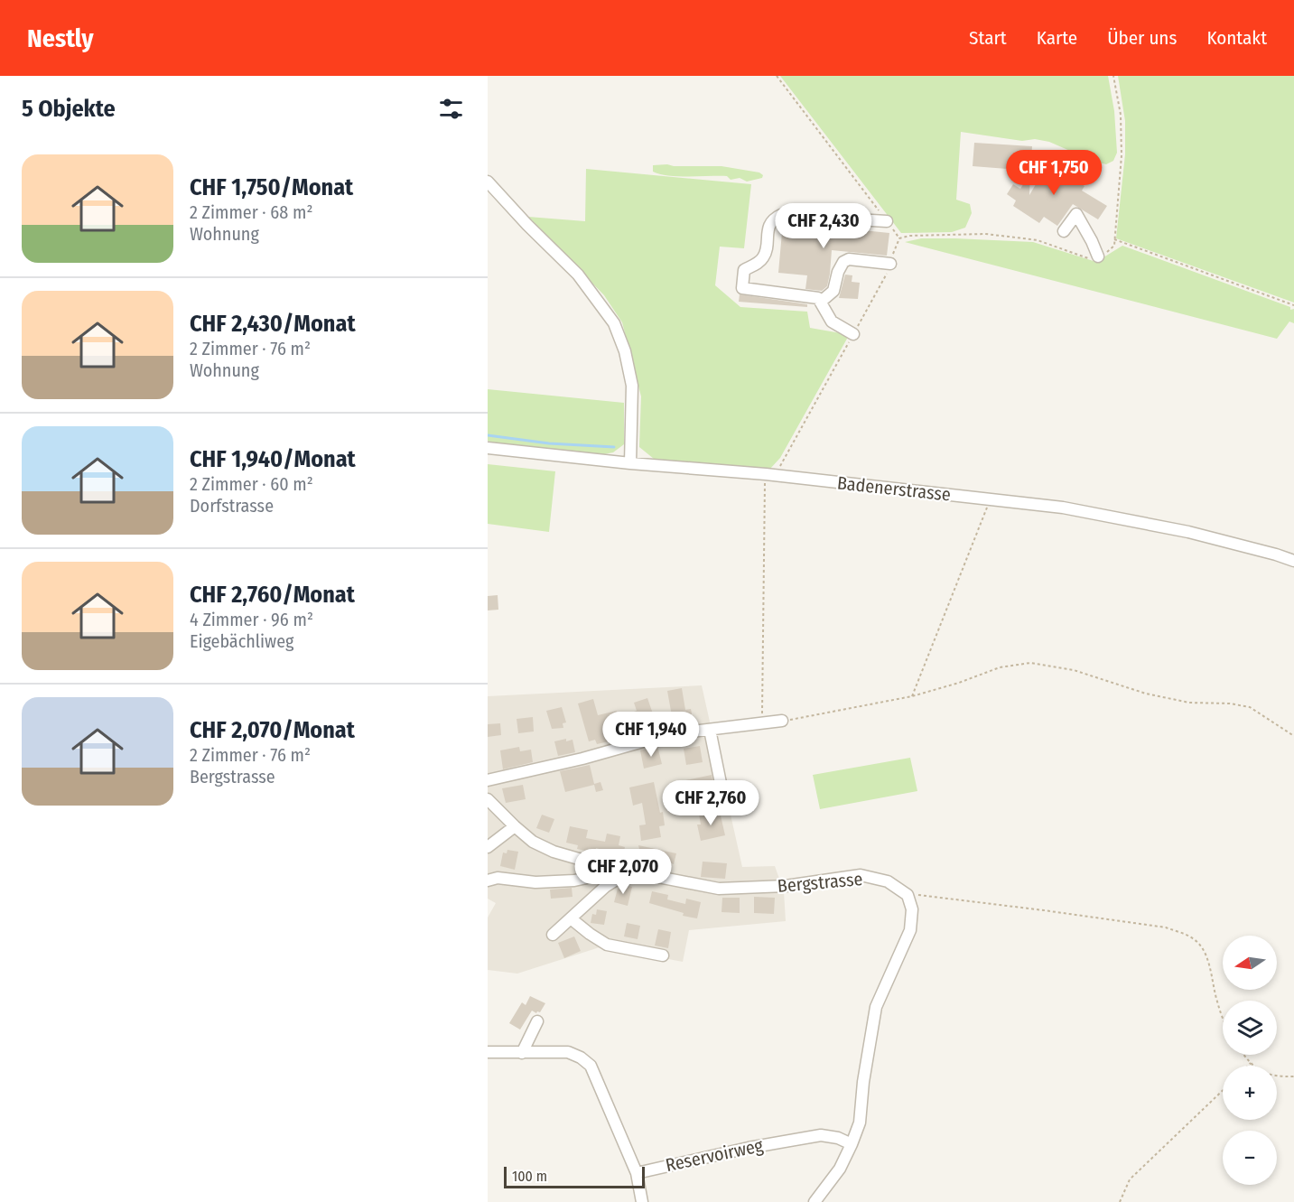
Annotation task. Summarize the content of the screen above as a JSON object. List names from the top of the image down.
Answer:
{
  "streets": {
    "street": ["Badenerstrasse", "Bergstrasse", "Reservoirweg"]
  },
  "scale_bar": "100 m",
  "north": "left",
  "page": {
    "header": "Nestly",
    "nav": [
      "Start",
      "Karte",
      "Über uns",
      "Kontakt"
    ],
    "heading": "5 Objekte",
    "list": [
      {
        "name": "CHF 1,750/Monat",
        "note": "2 Zimmer · 68 m² · Wohnung"
      },
      {
        "name": "CHF 2,430/Monat",
        "note": "2 Zimmer · 76 m² · Wohnung"
      },
      {
        "name": "CHF 1,940/Monat",
        "note": "2 Zimmer · 60 m² · Dorfstrasse"
      },
      {
        "name": "CHF 2,760/Monat",
        "note": "4 Zimmer · 96 m² · Eigebächliweg"
      },
      {
        "name": "CHF 2,070/Monat",
        "note": "2 Zimmer · 76 m² · Bergstrasse"
      }
    ],
    "price": [
      "CHF 1,750",
      "CHF 2,430",
      "CHF 1,940",
      "CHF 2,760",
      "CHF 2,070"
    ],
    "map_buttons": ["+", "−"],
    "scale": "100 m"
  }
}
